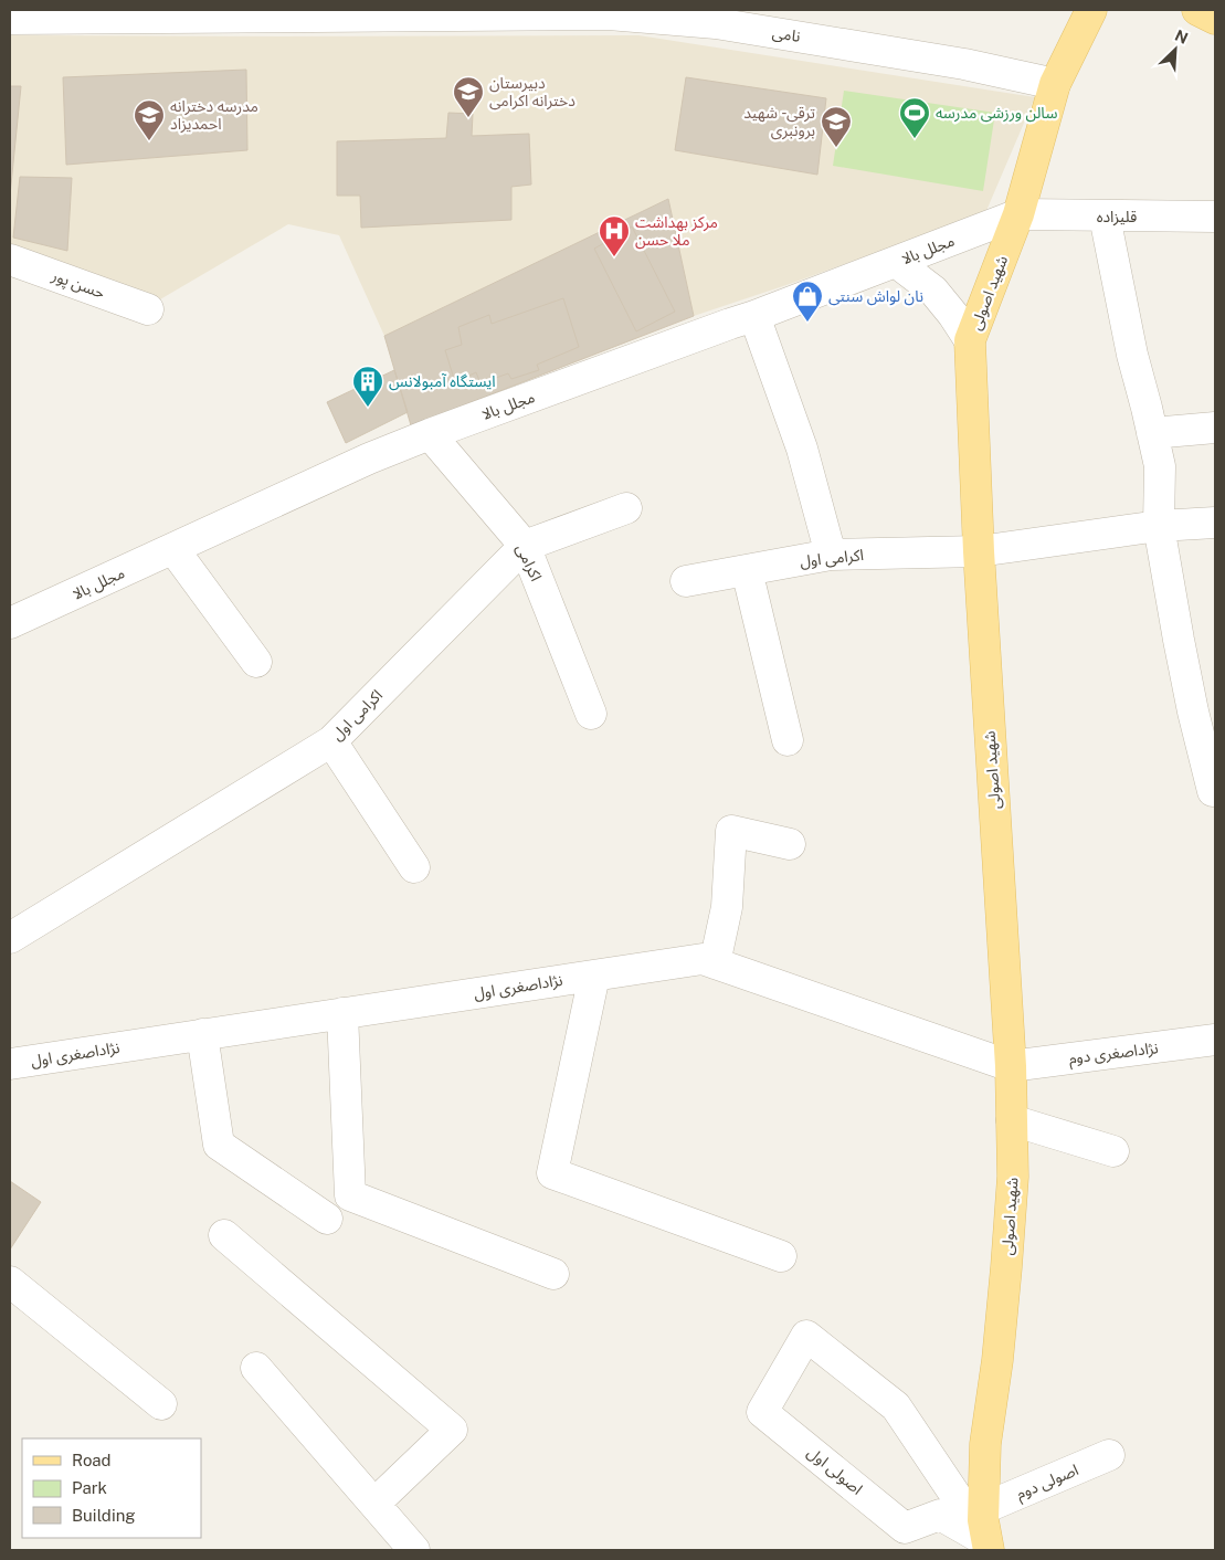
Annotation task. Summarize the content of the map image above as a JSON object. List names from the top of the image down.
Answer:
{
  "streets": {
    "main road": ["شهید اصولی"],
    "street": [
      "نامی",
      "قلیزاده",
      "مجلل بالا",
      "حسن پور",
      "اکرامی اول",
      "اکرامی",
      "نژاداصغری اول",
      "نژاداصغری دوم",
      "اصولی اول",
      "اصولی دوم"
    ]
  },
  "crossings": [
    ["نامی", "شهید اصولی"],
    ["قلیزاده", "مجلل بالا"],
    ["قلیزاده", "شهید اصولی"],
    ["مجلل بالا", "شهید اصولی"],
    ["مجلل بالا", "اکرامی"],
    ["شهید اصولی", "اکرامی اول"],
    ["شهید اصولی", "نژاداصغری اول"],
    ["شهید اصولی", "نژاداصغری دوم"],
    ["شهید اصولی", "اصولی اول"],
    ["شهید اصولی", "اصولی دوم"],
    ["اکرامی اول", "اکرامی"],
    ["نژاداصغری اول", "نژاداصغری دوم"]
  ],
  "places": {
    "school or university": ["دبیرستان دخترانه اکرامی", "مدرسه دخترانه احمدیزاد", "ترقی - شهید برونبری"],
    "sports": ["سالن ورزشی مدرسه"],
    "hospital": ["مرکز بهداشت ملا حسن"],
    "shop": ["نان لواش سنتی"],
    "building": ["ایستگاه آمبولانس"]
  },
  "legend": ["Road", "Park", "Building"],
  "north": "top right"
}
